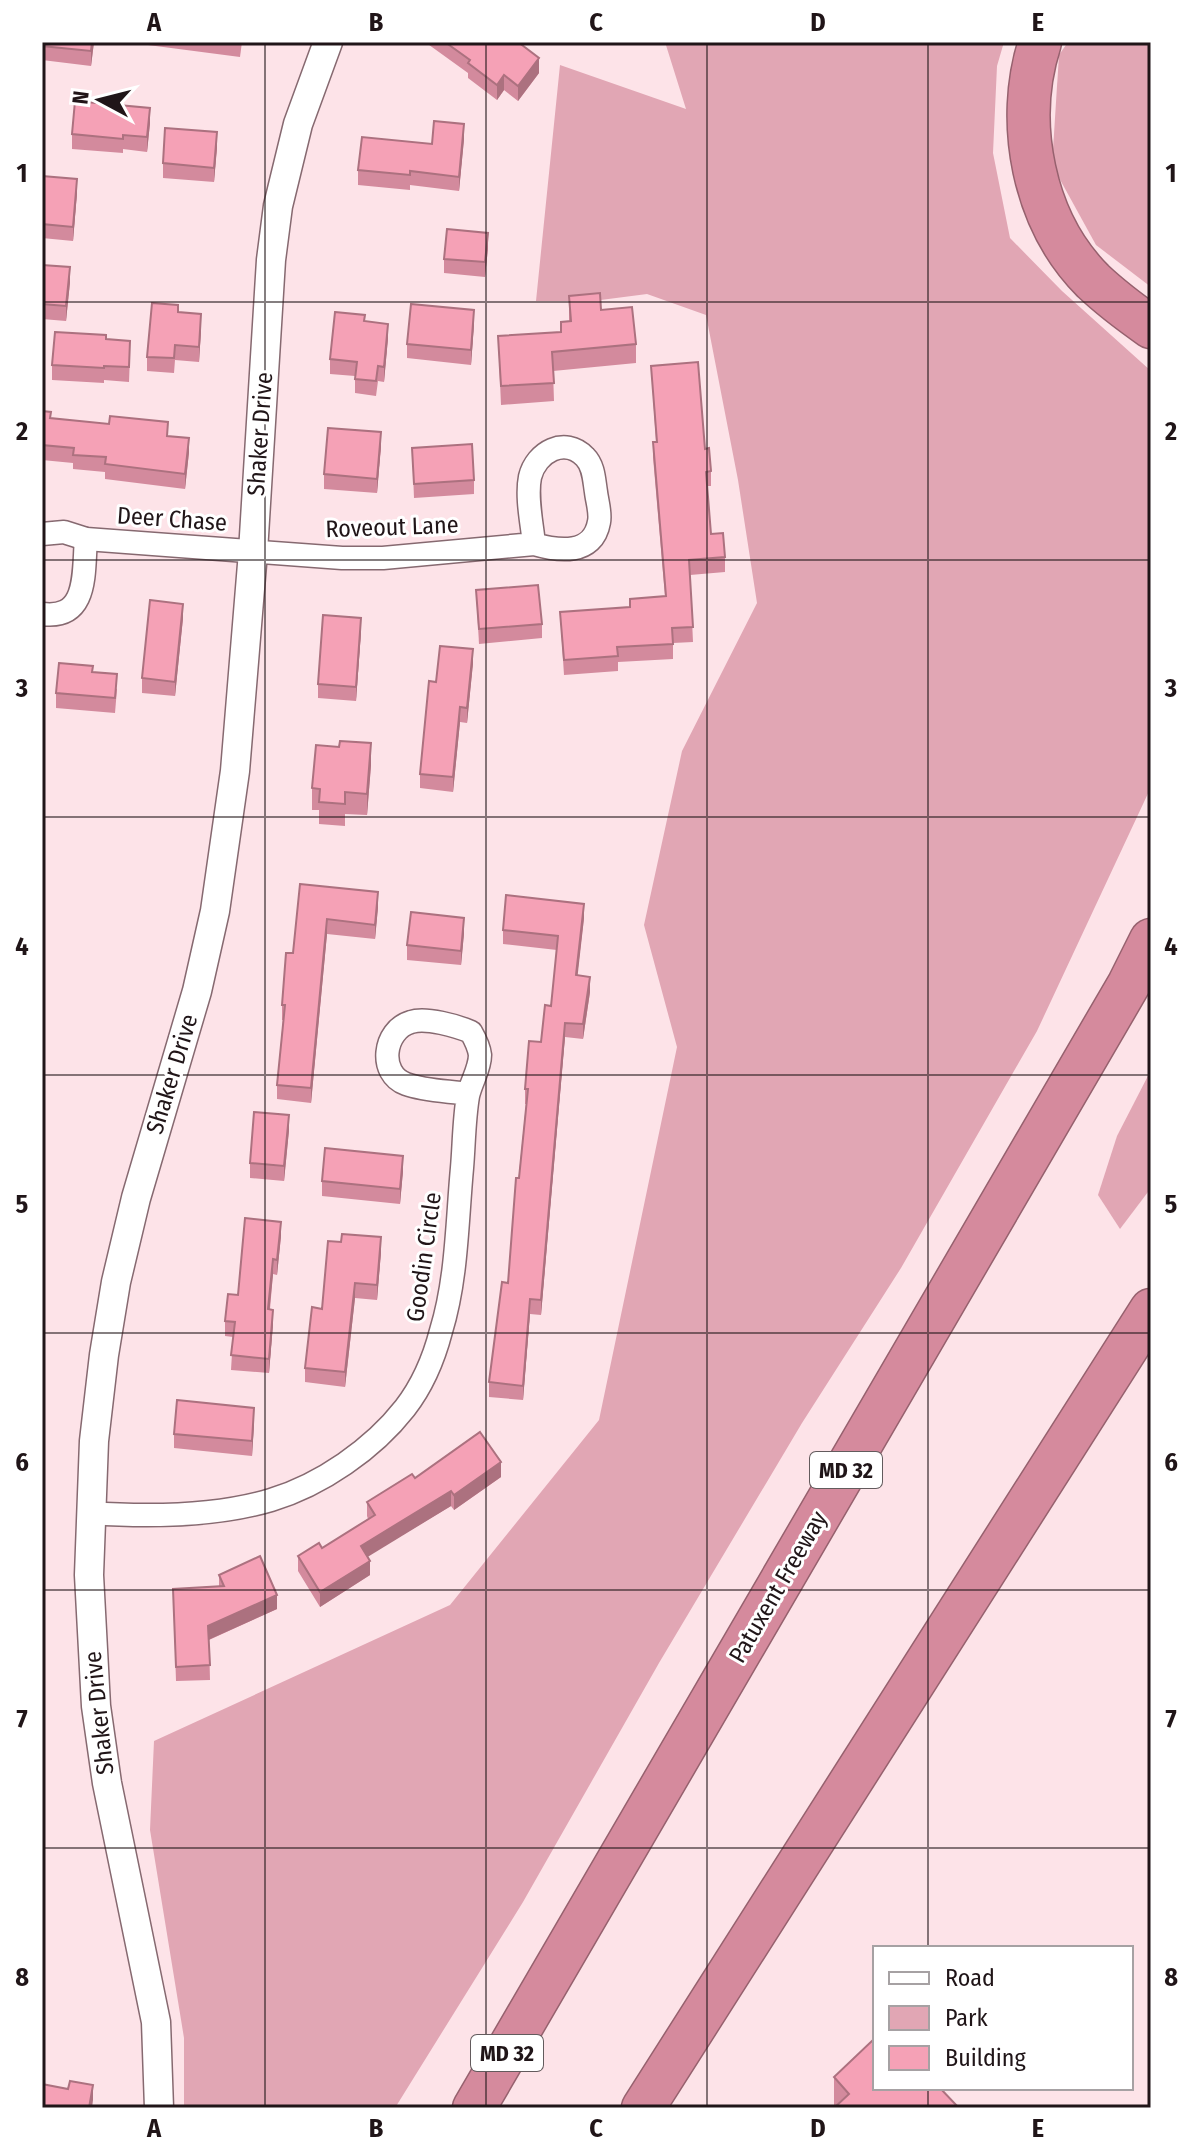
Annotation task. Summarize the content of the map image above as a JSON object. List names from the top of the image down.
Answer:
{
  "streets": {
    "highway": ["MD 32", "Patuxent Freeway"],
    "street": [
      "Shaker Drive",
      "Deer Chase",
      "Roveout Lane",
      "Goodin Circle"
    ]
  },
  "crossings": [
    ["Shaker Drive", "Deer Chase"],
    ["Shaker Drive", "Roveout Lane"],
    ["Shaker Drive", "Goodin Circle"],
    ["Deer Chase", "Roveout Lane"]
  ],
  "legend": ["Road", "Park", "Building"],
  "north": "left",
  "grid": {
    "columns": [
      "A",
      "B",
      "C",
      "D",
      "E"
    ],
    "rows": [
      "1",
      "2",
      "3",
      "4",
      "5",
      "6",
      "7",
      "8"
    ]
  }
}
